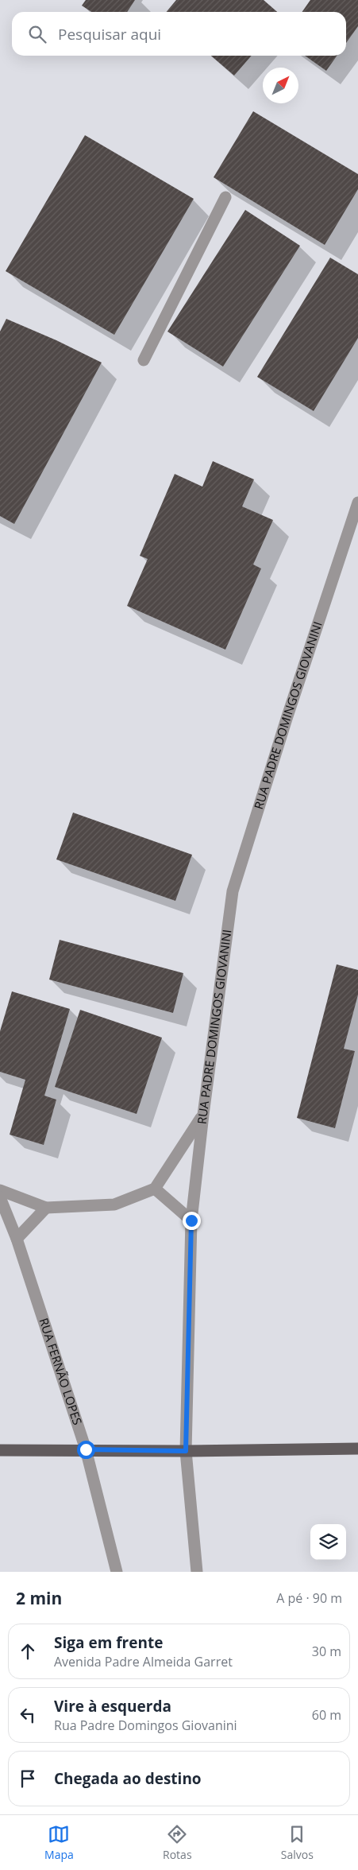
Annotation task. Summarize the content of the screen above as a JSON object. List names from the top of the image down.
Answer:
{
  "streets": {
    "street": ["RUA PADRE DOMINGOS GIOVANINI", "RUA FERNÃO LOPES"]
  },
  "north": "top right",
  "page": {
    "search": "Pesquisar aqui",
    "heading": ["2 min", "A pé · 90 m"],
    "list": [
      ["Siga em frente", "Avenida Padre Almeida Garret", "30 m"],
      ["Vire à esquerda", "Rua Padre Domingos Giovanini", "60 m"],
      "Chegada ao destino"
    ],
    "nav": ["Mapa", "Rotas", "Salvos"]
  }
}
